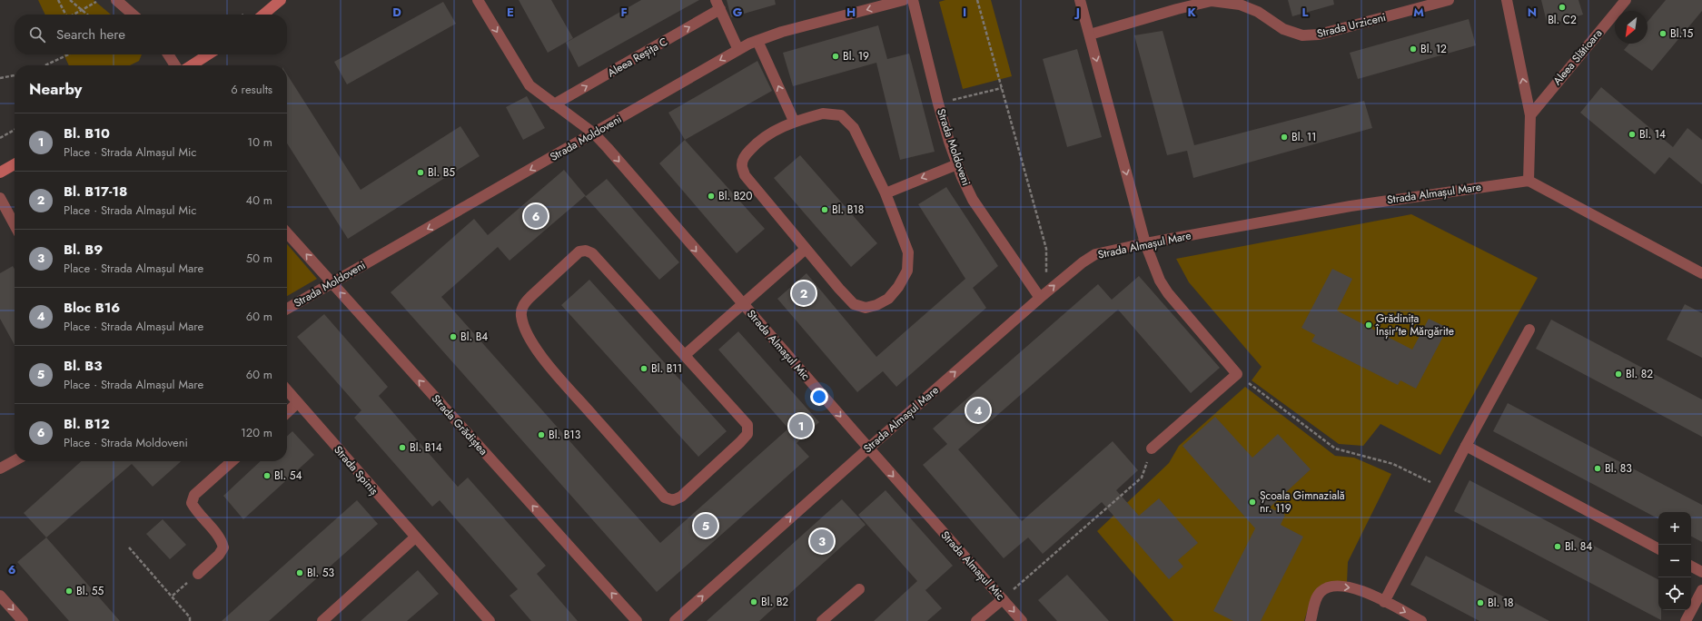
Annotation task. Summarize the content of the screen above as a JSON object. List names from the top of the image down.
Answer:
{
  "streets": {
    "street": [
      "Strada Urziceni",
      "Aleea Reșița C",
      "Aleea Slătioara",
      "Strada Moldoveni",
      "Strada Almașul Mare",
      "Strada Almașul Mic",
      "Strada Grădiștea",
      "Strada Spiniș"
    ]
  },
  "crossings": [
    ["Strada Moldoveni", "Strada Almașul Mare"],
    ["Strada Moldoveni", "Strada Almașul Mic"],
    ["Strada Moldoveni", "Strada Grădiștea"],
    ["Strada Almașul Mare", "Strada Almașul Mic"]
  ],
  "one_way": [
    "Aleea Reșița C",
    "Strada Moldoveni",
    "Strada Almașul Mare",
    "Strada Almașul Mic",
    "Strada Grădiștea"
  ],
  "places": [
    "Bl. C2",
    "Bl.15",
    "Bl. 12",
    "Bl. 19",
    "Bl. 14",
    "Bl. 11",
    "Bl. B5",
    "Bl. B20",
    "Bl. B18",
    "Grădinița Înșir'te Mărgărite",
    "Bl. B4",
    "Bl. B11",
    "Bl. 82",
    "Bl. B13",
    "Bl. B14",
    "Bl. 83",
    "Bl. 54",
    "Școala Gimnazială nr. 119",
    "Bl. 84",
    "Bl. 53",
    "Bl. 55",
    "Bl. B2",
    "Bl. 18"
  ],
  "north": "bottom left",
  "page": {
    "search": "Search here",
    "heading": ["Nearby", "6 results"],
    "list": [
      {
        "mark": "1",
        "name": "Bl. B10",
        "note": "Place · Strada Almașul Mic",
        "value": "10 m"
      },
      {
        "mark": "2",
        "name": "Bl. B17-18",
        "note": "Place · Strada Almașul Mic",
        "value": "40 m"
      },
      {
        "mark": "3",
        "name": "Bl. B9",
        "note": "Place · Strada Almașul Mare",
        "value": "50 m"
      },
      {
        "mark": "4",
        "name": "Bloc B16",
        "note": "Place · Strada Almașul Mare",
        "value": "60 m"
      },
      {
        "mark": "5",
        "name": "Bl. B3",
        "note": "Place · Strada Almașul Mare",
        "value": "60 m"
      },
      {
        "mark": "6",
        "name": "Bl. B12",
        "note": "Place · Strada Moldoveni",
        "value": "120 m"
      }
    ],
    "pins": [
      "6",
      "2",
      "4",
      "1",
      "5",
      "3"
    ],
    "map_buttons": ["+", "−"]
  },
  "grid": {
    "columns": [
      "D",
      "E",
      "F",
      "G",
      "H",
      "I",
      "J",
      "K",
      "L",
      "M",
      "N"
    ],
    "rows": ["6"]
  }
}
